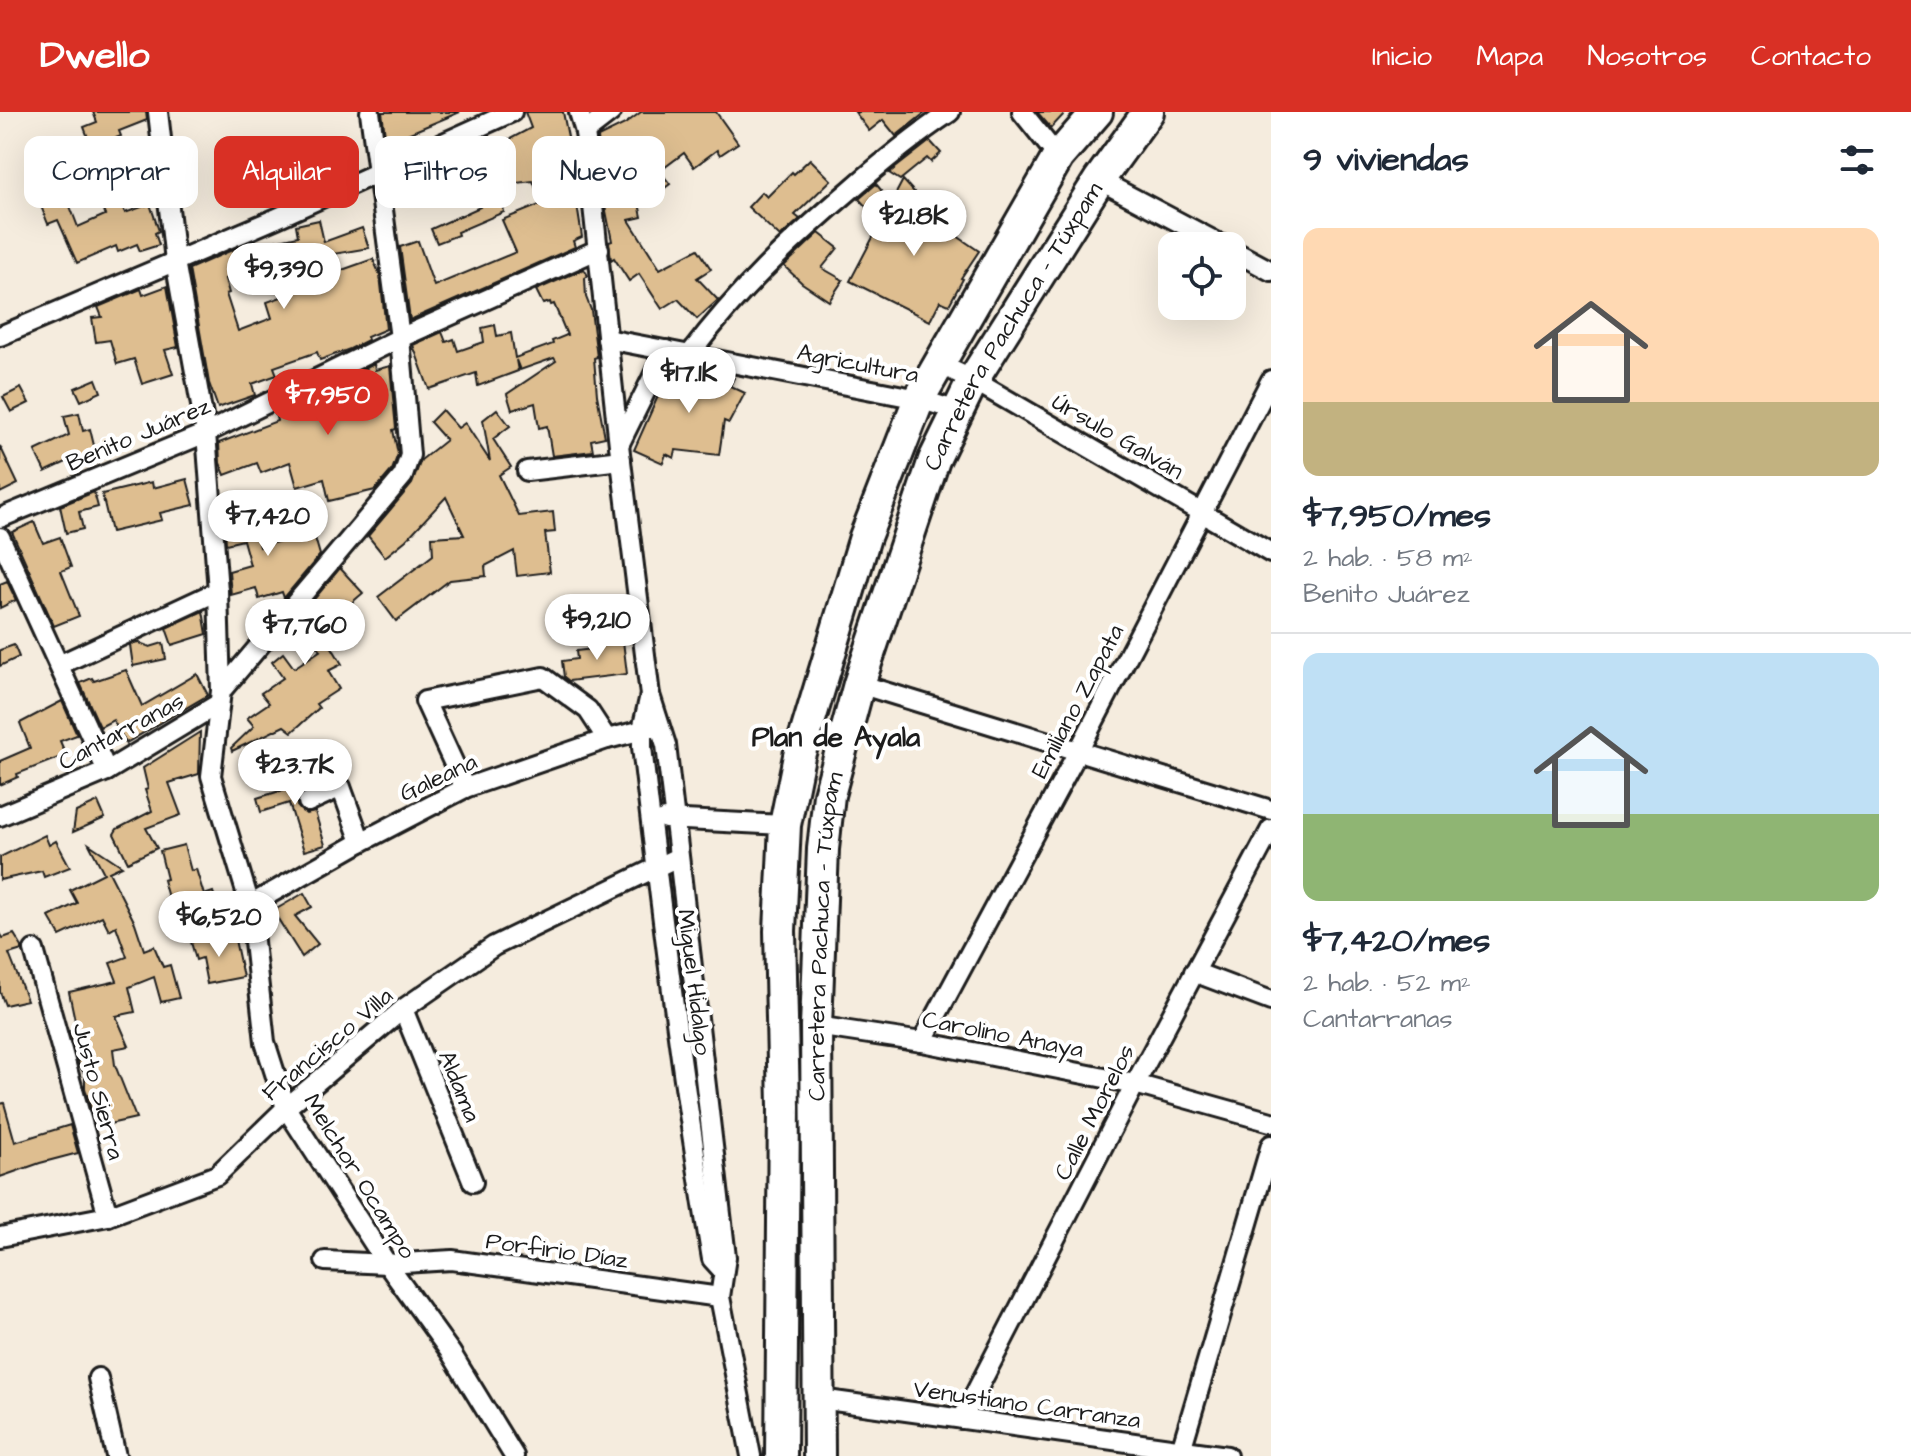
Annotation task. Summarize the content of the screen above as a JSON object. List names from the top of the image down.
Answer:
{
  "streets": {
    "main road": ["Carretera Pachuca - Túxpam"],
    "street": [
      "Agricultura",
      "Benito Juárez",
      "Úrsulo Galván",
      "Emiliano Zapata",
      "Cantarranas",
      "Galeana",
      "Miguel Hidalgo",
      "Carolino Anaya",
      "Francisco Villa",
      "Aldama",
      "Justo Sierra",
      "Calle Morelos",
      "Melchor Ocampo",
      "Porfirio Díaz",
      "Venustiano Carranza"
    ]
  },
  "crossings": [
    ["Carretera Pachuca - Túxpam", "Agricultura"],
    ["Carretera Pachuca - Túxpam", "Úrsulo Galván"],
    ["Carretera Pachuca - Túxpam", "Carolino Anaya"],
    ["Carretera Pachuca - Túxpam", "Venustiano Carranza"],
    ["Agricultura", "Miguel Hidalgo"],
    ["Benito Juárez", "Cantarranas"],
    ["Benito Juárez", "Miguel Hidalgo"],
    ["Benito Juárez", "Melchor Ocampo"],
    ["Úrsulo Galván", "Emiliano Zapata"],
    ["Emiliano Zapata", "Carolino Anaya"],
    ["Cantarranas", "Melchor Ocampo"],
    ["Galeana", "Miguel Hidalgo"],
    ["Galeana", "Melchor Ocampo"],
    ["Miguel Hidalgo", "Francisco Villa"],
    ["Miguel Hidalgo", "Porfirio Díaz"],
    ["Carolino Anaya", "Calle Morelos"],
    ["Francisco Villa", "Aldama"],
    ["Francisco Villa", "Justo Sierra"],
    ["Francisco Villa", "Melchor Ocampo"],
    ["Calle Morelos", "Venustiano Carranza"],
    ["Melchor Ocampo", "Porfirio Díaz"]
  ],
  "districts": ["Plan de Ayala"],
  "page": {
    "header": "Dwello",
    "nav": [
      "Inicio",
      "Mapa",
      "Nosotros",
      "Contacto"
    ],
    "heading": "9 viviendas",
    "chip": [
      "Comprar",
      "Alquilar",
      "Filtros",
      "Nuevo"
    ],
    "price": [
      "$21.8K",
      "$9,390",
      "$17.1K",
      "$7,950",
      "$7,420",
      "$9,210",
      "$7,760",
      "$23.7K",
      "$6,520"
    ],
    "list": [
      {
        "name": "$7,950/mes",
        "note": "2 hab. · 58 m² · Benito Juárez"
      },
      {
        "name": "$7,420/mes",
        "note": "2 hab. · 52 m² · Cantarranas"
      }
    ]
  }
}
